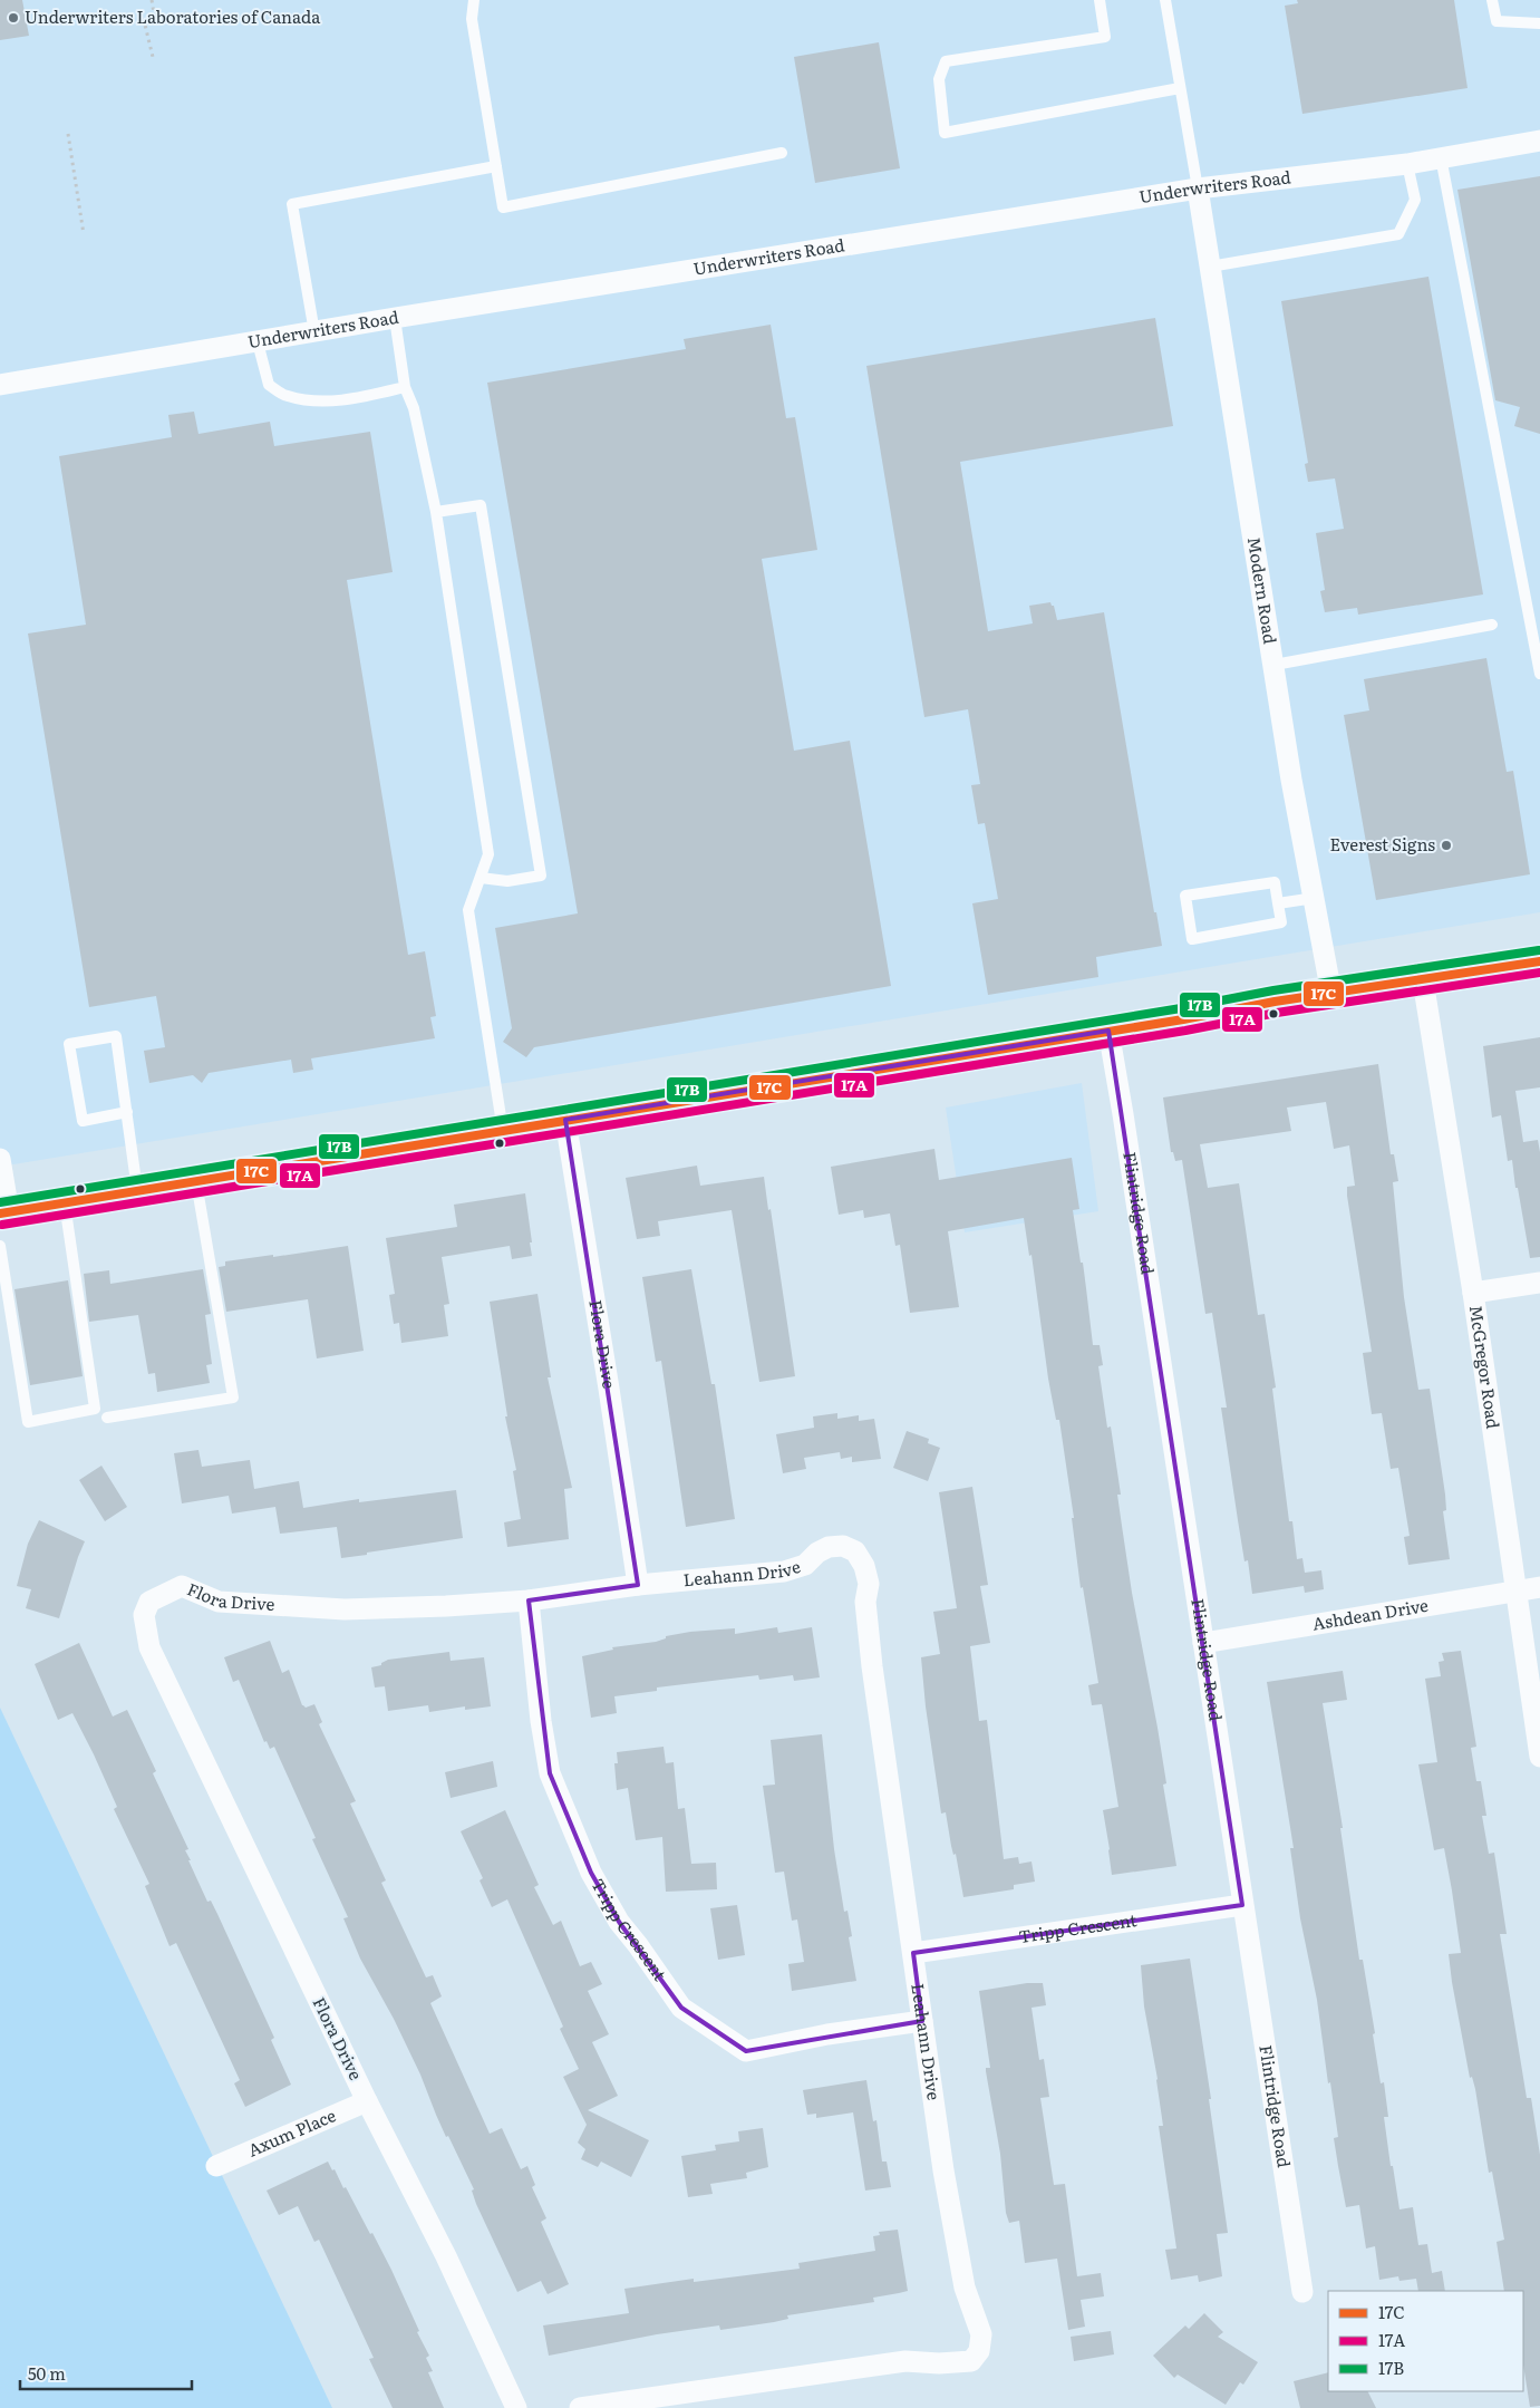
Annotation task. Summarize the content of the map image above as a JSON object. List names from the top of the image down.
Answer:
{
  "streets": {
    "street": [
      "Underwriters Road",
      "Modern Road",
      "Flintridge Road",
      "Flora Drive",
      "McGregor Road",
      "Leahann Drive",
      "Ashdean Drive",
      "Tripp Crescent",
      "Axum Place"
    ]
  },
  "crossings": [
    ["Underwriters Road", "Modern Road"],
    ["Flintridge Road", "Ashdean Drive"],
    ["Flintridge Road", "Tripp Crescent"],
    ["Flora Drive", "Leahann Drive"],
    ["Flora Drive", "Tripp Crescent"],
    ["Flora Drive", "Axum Place"],
    ["McGregor Road", "Ashdean Drive"],
    ["Leahann Drive", "Tripp Crescent"]
  ],
  "places": ["Underwriters Laboratories of Canada", "Everest Signs"],
  "lines": ["transit line 17B", "transit line 17C", "transit line 17A"],
  "legend": ["17C", "17A", "17B"],
  "scale_bar": "50 m"
}
